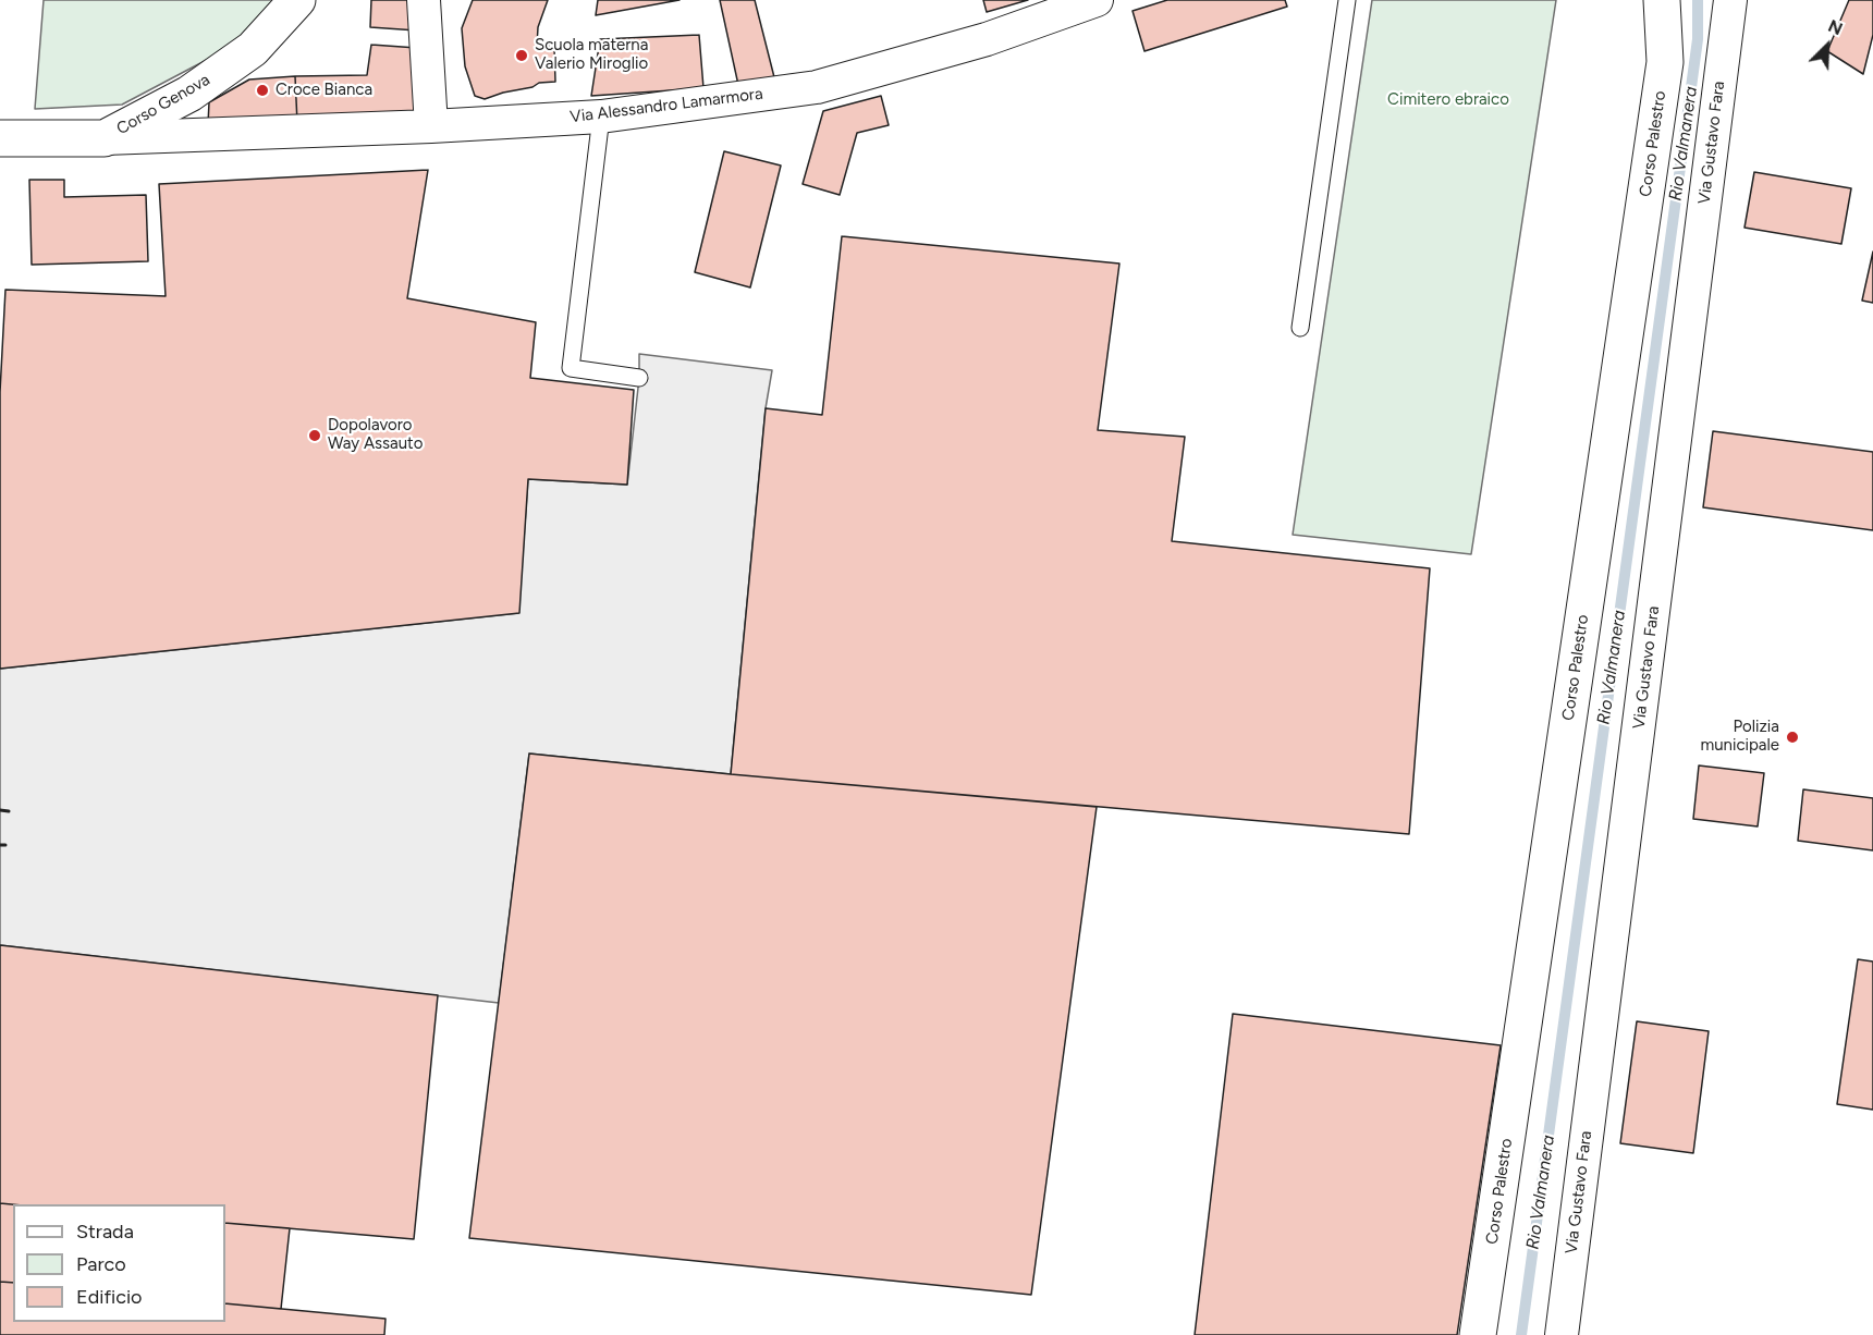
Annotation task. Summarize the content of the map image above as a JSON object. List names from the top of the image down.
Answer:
{
  "streets": {
    "street": [
      "Corso Genova",
      "Via Alessandro Lamarmora",
      "Via Gustavo Fara",
      "Corso Palestro"
    ]
  },
  "crossings": [
    ["Corso Genova", "Via Alessandro Lamarmora"]
  ],
  "water": ["Rio Valmanera"],
  "parks": ["Cimitero ebraico"],
  "places": [
    "Scuola materna Valerio Miroglio",
    "Croce Bianca",
    "Dopolavoro Way Assauto",
    "Polizia municipale"
  ],
  "legend": ["Strada", "Parco", "Edificio"],
  "north": "top right"
}
